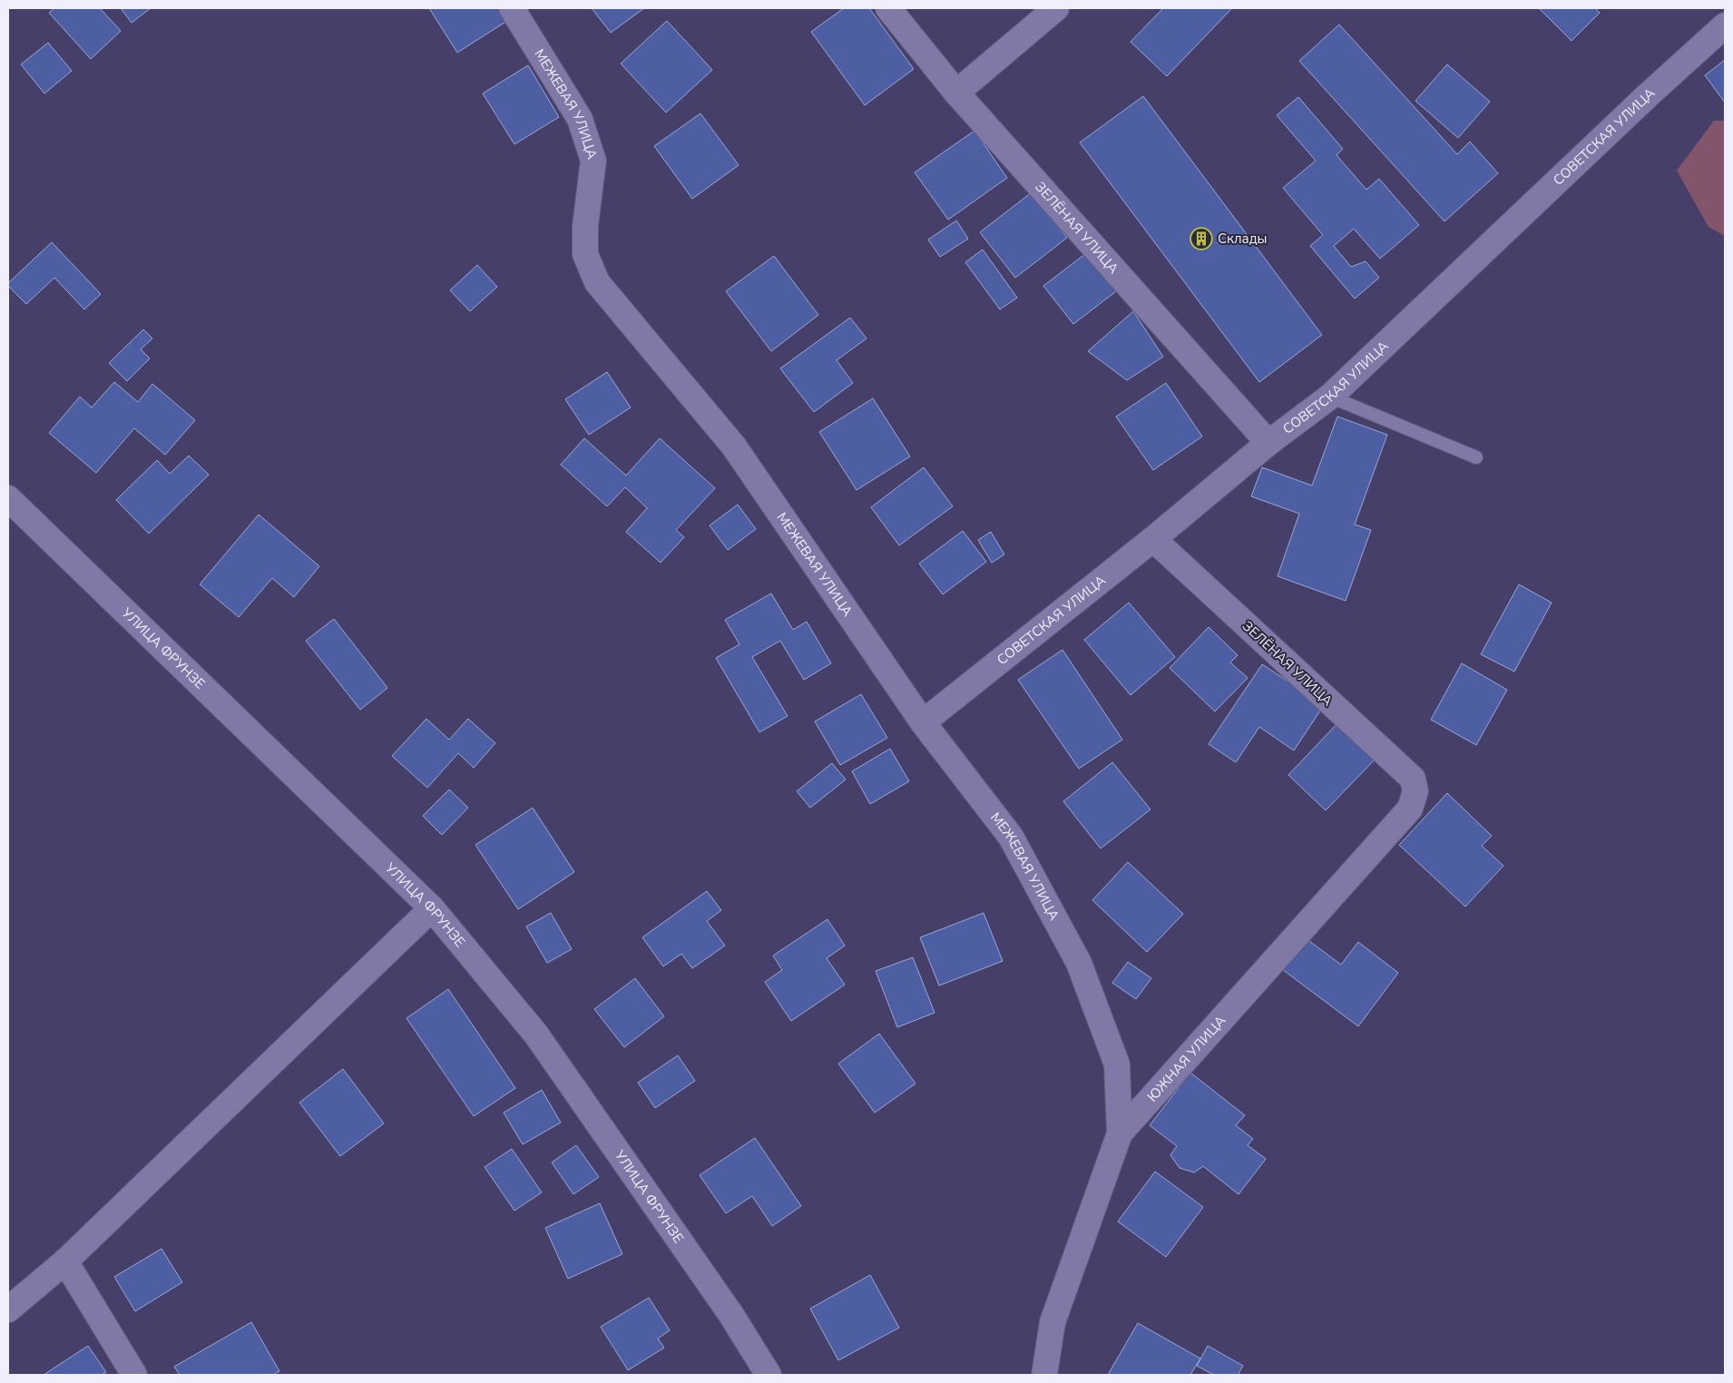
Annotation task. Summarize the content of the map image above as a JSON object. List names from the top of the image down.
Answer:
{
  "streets": {
    "street": [
      "МЕЖЕВАЯ УЛИЦА",
      "СОВЕТСКАЯ УЛИЦА",
      "ЗЕЛЁНАЯ УЛИЦА",
      "УЛИЦА ФРУНЗЕ",
      "ЮЖНАЯ УЛИЦА"
    ]
  },
  "crossings": [
    ["МЕЖЕВАЯ УЛИЦА", "СОВЕТСКАЯ УЛИЦА"],
    ["МЕЖЕВАЯ УЛИЦА", "ЮЖНАЯ УЛИЦА"],
    ["СОВЕТСКАЯ УЛИЦА", "ЗЕЛЁНАЯ УЛИЦА"],
    ["ЗЕЛЁНАЯ УЛИЦА", "ЮЖНАЯ УЛИЦА"]
  ],
  "places": {
    "building": ["Склады"]
  }
}
